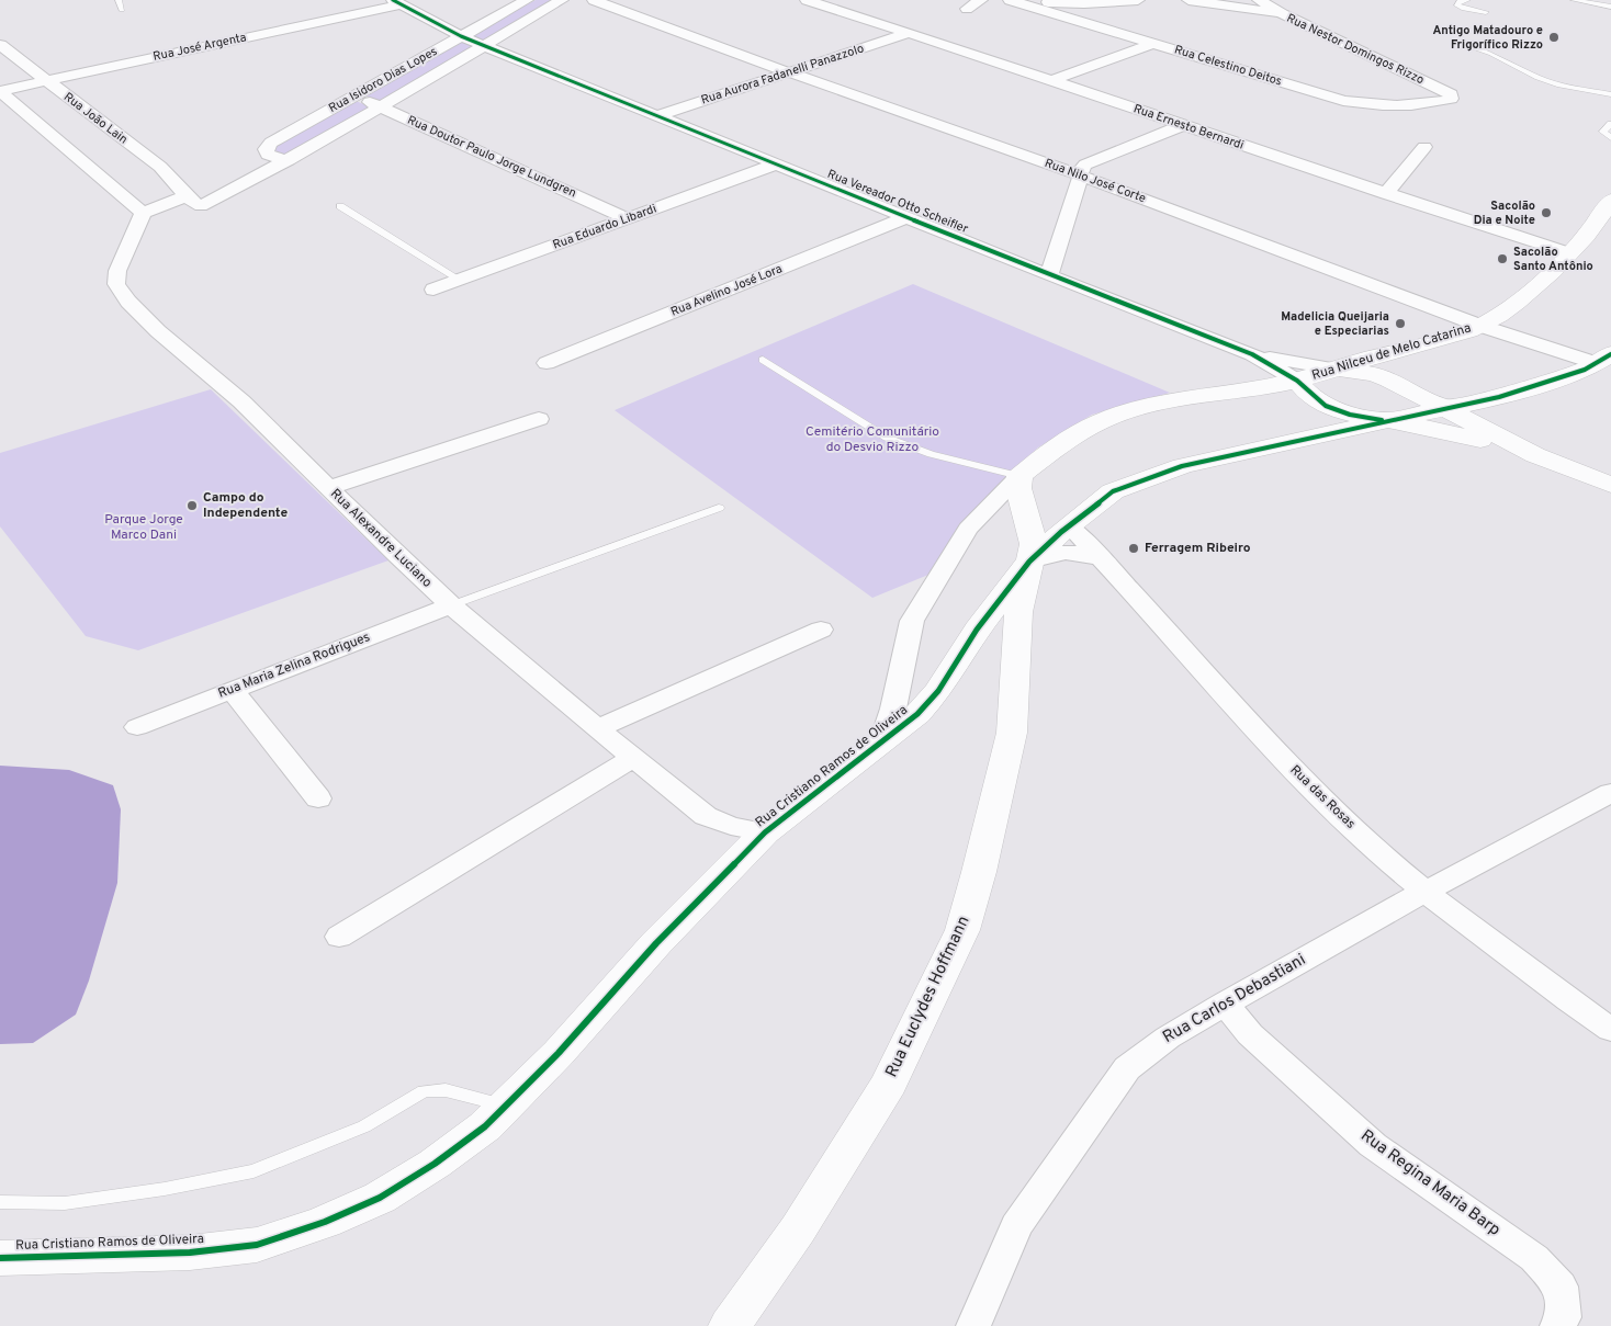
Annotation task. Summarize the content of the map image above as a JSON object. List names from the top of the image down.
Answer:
{
  "streets": {
    "street": [
      "Rua José Argenta",
      "Rua Nestor Domingos Rizzo",
      "Rua Celestino Deitos",
      "Rua Aurora Fadanelli Panazzolo",
      "Rua Isidoro Dias Lopes",
      "Rua João Lain",
      "Rua Ernesto Bernardi",
      "Rua Doutor Paulo Jorge Lundgren",
      "Rua Nilo José Corte",
      "Rua Vereador Otto Scheifler",
      "Rua Eduardo Libardi",
      "Rua Avelino José Lora",
      "Rua Nilceu de Melo Catarina",
      "Rua Alexandre Luciano",
      "Rua Maria Zelina Rodrigues",
      "Rua Cristiano Ramos de Oliveira",
      "Rua das Rosas",
      "Rua Euclydes Hoffmann",
      "Rua Carlos Debastiani",
      "Rua Regina Maria Barp"
    ]
  },
  "crossings": [
    ["Rua José Argenta", "Rua João Lain"],
    ["Rua José Argenta", "Rua Vereador Otto Scheifler"],
    ["Rua Nestor Domingos Rizzo", "Rua Celestino Deitos"],
    ["Rua Aurora Fadanelli Panazzolo", "Rua Ernesto Bernardi"],
    ["Rua Aurora Fadanelli Panazzolo", "Rua Nilo José Corte"],
    ["Rua Aurora Fadanelli Panazzolo", "Rua Vereador Otto Scheifler"],
    ["Rua Isidoro Dias Lopes", "Rua João Lain"],
    ["Rua Isidoro Dias Lopes", "Rua Doutor Paulo Jorge Lundgren"],
    ["Rua Isidoro Dias Lopes", "Rua Vereador Otto Scheifler"],
    ["Rua Ernesto Bernardi", "Rua Nilceu de Melo Catarina"],
    ["Rua Doutor Paulo Jorge Lundgren", "Rua Eduardo Libardi"],
    ["Rua Nilo José Corte", "Rua Nilceu de Melo Catarina"],
    ["Rua Nilo José Corte", "Rua Cristiano Ramos de Oliveira"],
    ["Rua Vereador Otto Scheifler", "Rua Eduardo Libardi"],
    ["Rua Vereador Otto Scheifler", "Rua Avelino José Lora"],
    ["Rua Vereador Otto Scheifler", "Rua Nilceu de Melo Catarina"],
    ["Rua Vereador Otto Scheifler", "Rua Cristiano Ramos de Oliveira"],
    ["Rua Nilceu de Melo Catarina", "Rua Cristiano Ramos de Oliveira"],
    ["Rua Nilceu de Melo Catarina", "Rua Euclydes Hoffmann"],
    ["Rua Alexandre Luciano", "Rua Maria Zelina Rodrigues"],
    ["Rua Alexandre Luciano", "Rua Cristiano Ramos de Oliveira"],
    ["Rua Cristiano Ramos de Oliveira", "Rua das Rosas"],
    ["Rua Cristiano Ramos de Oliveira", "Rua Euclydes Hoffmann"],
    ["Rua das Rosas", "Rua Carlos Debastiani"],
    ["Rua Carlos Debastiani", "Rua Regina Maria Barp"]
  ],
  "parks": ["Cemitério Comunitário do Desvio Rizzo", "Parque Jorge Marco Dani"],
  "places": [
    "Antigo Matadouro e Frigorífico Rizzo",
    "Sacolão Dia e Noite",
    "Sacolão Santo Antônio",
    "Madelicia Queijaria e Especiarias",
    "Campo do Independente",
    "Ferragem Ribeiro"
  ]
}
